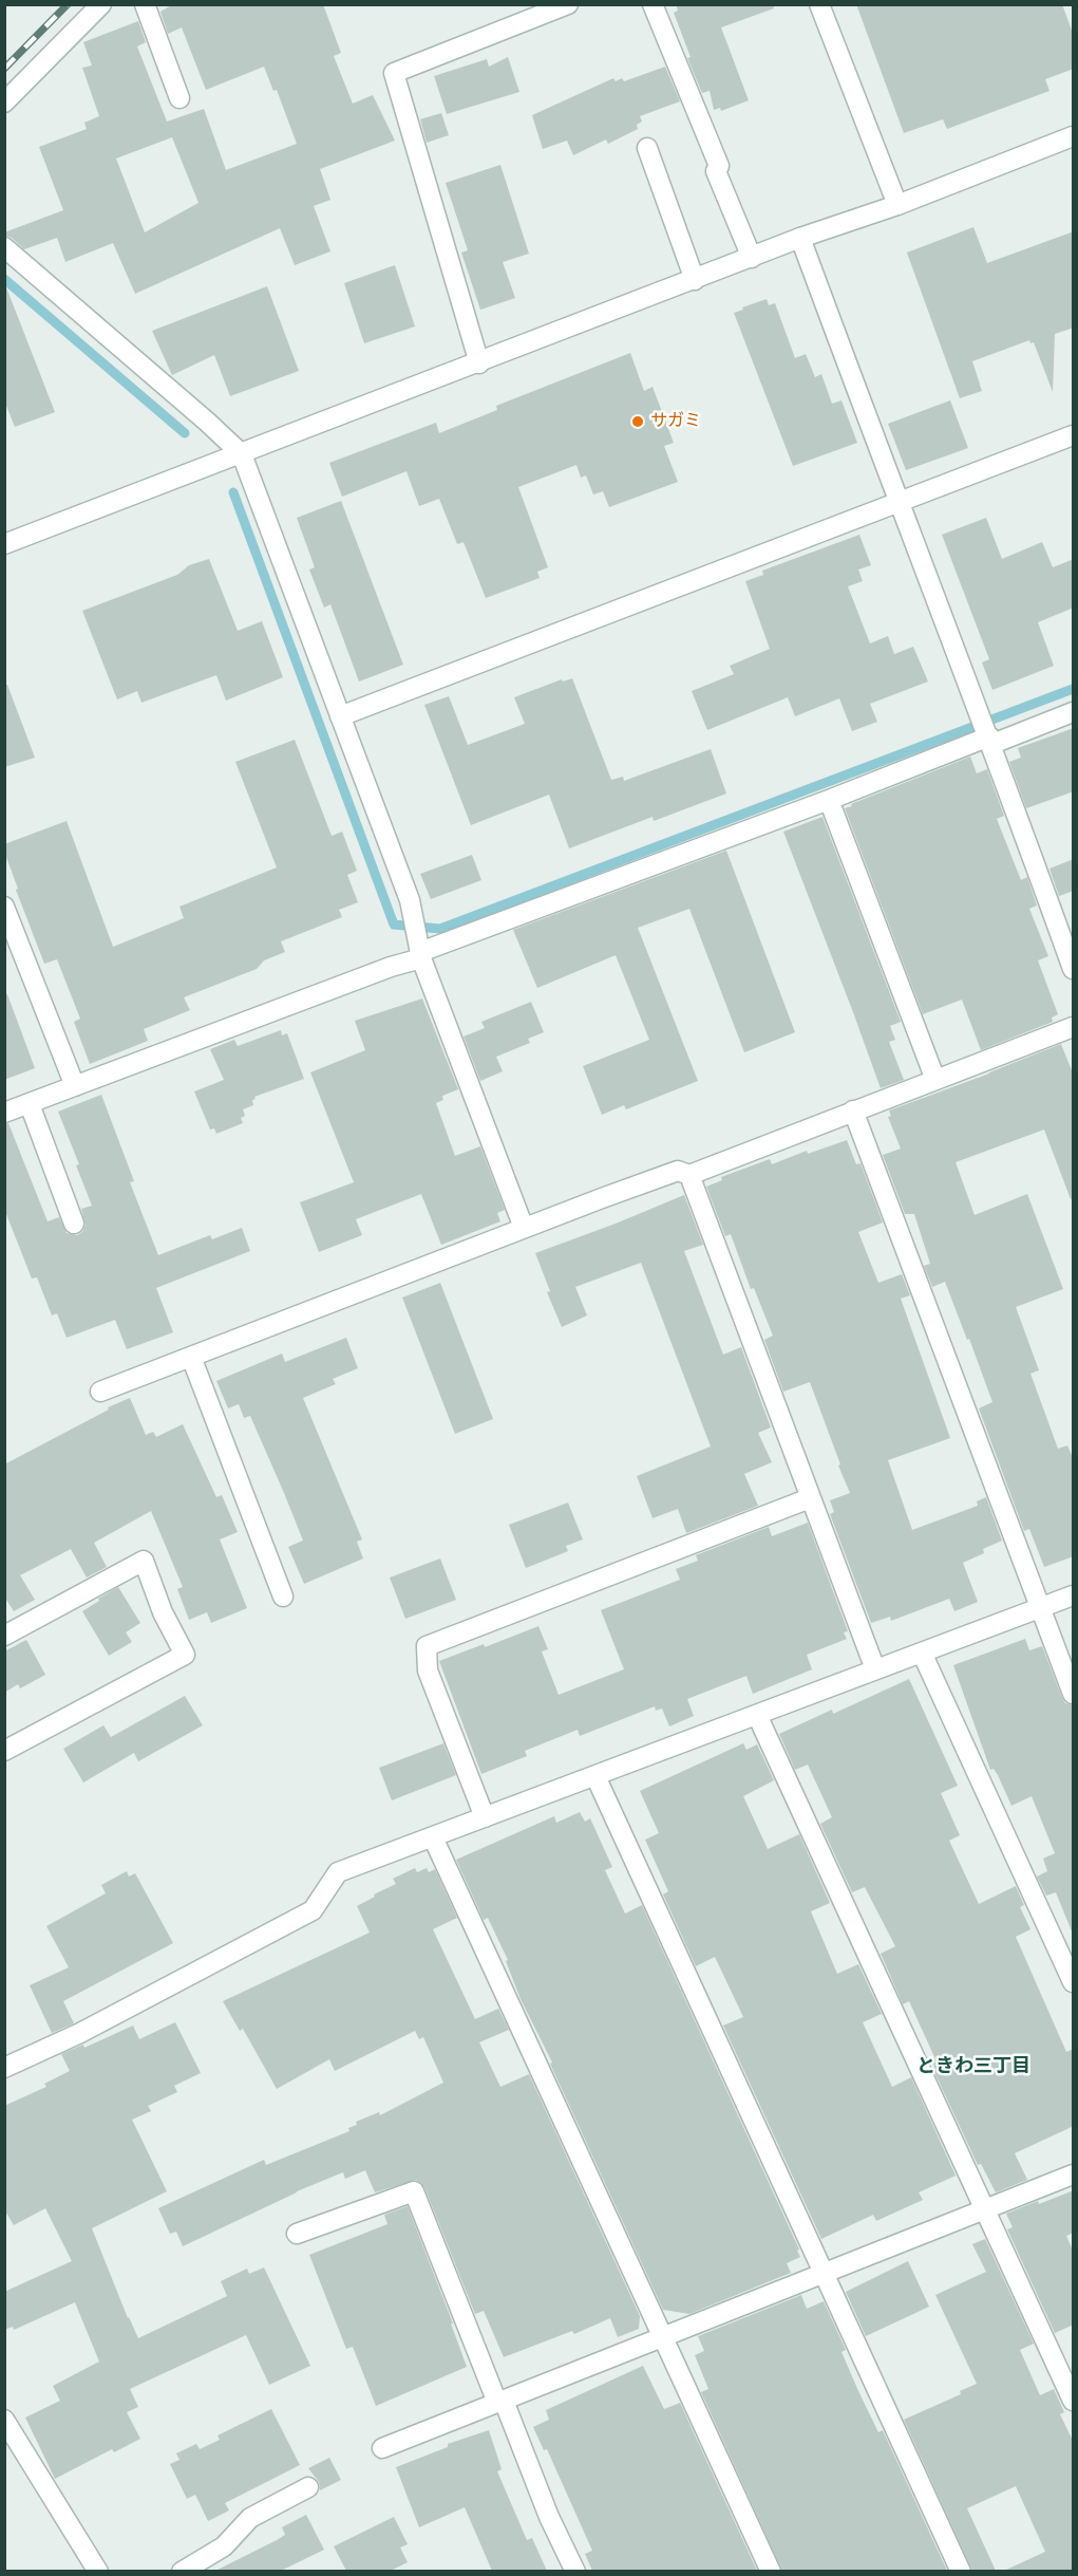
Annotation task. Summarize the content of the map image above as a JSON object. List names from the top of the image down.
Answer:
{
  "districts": ["ときわ三丁目"],
  "places": ["サガミ"]
}
